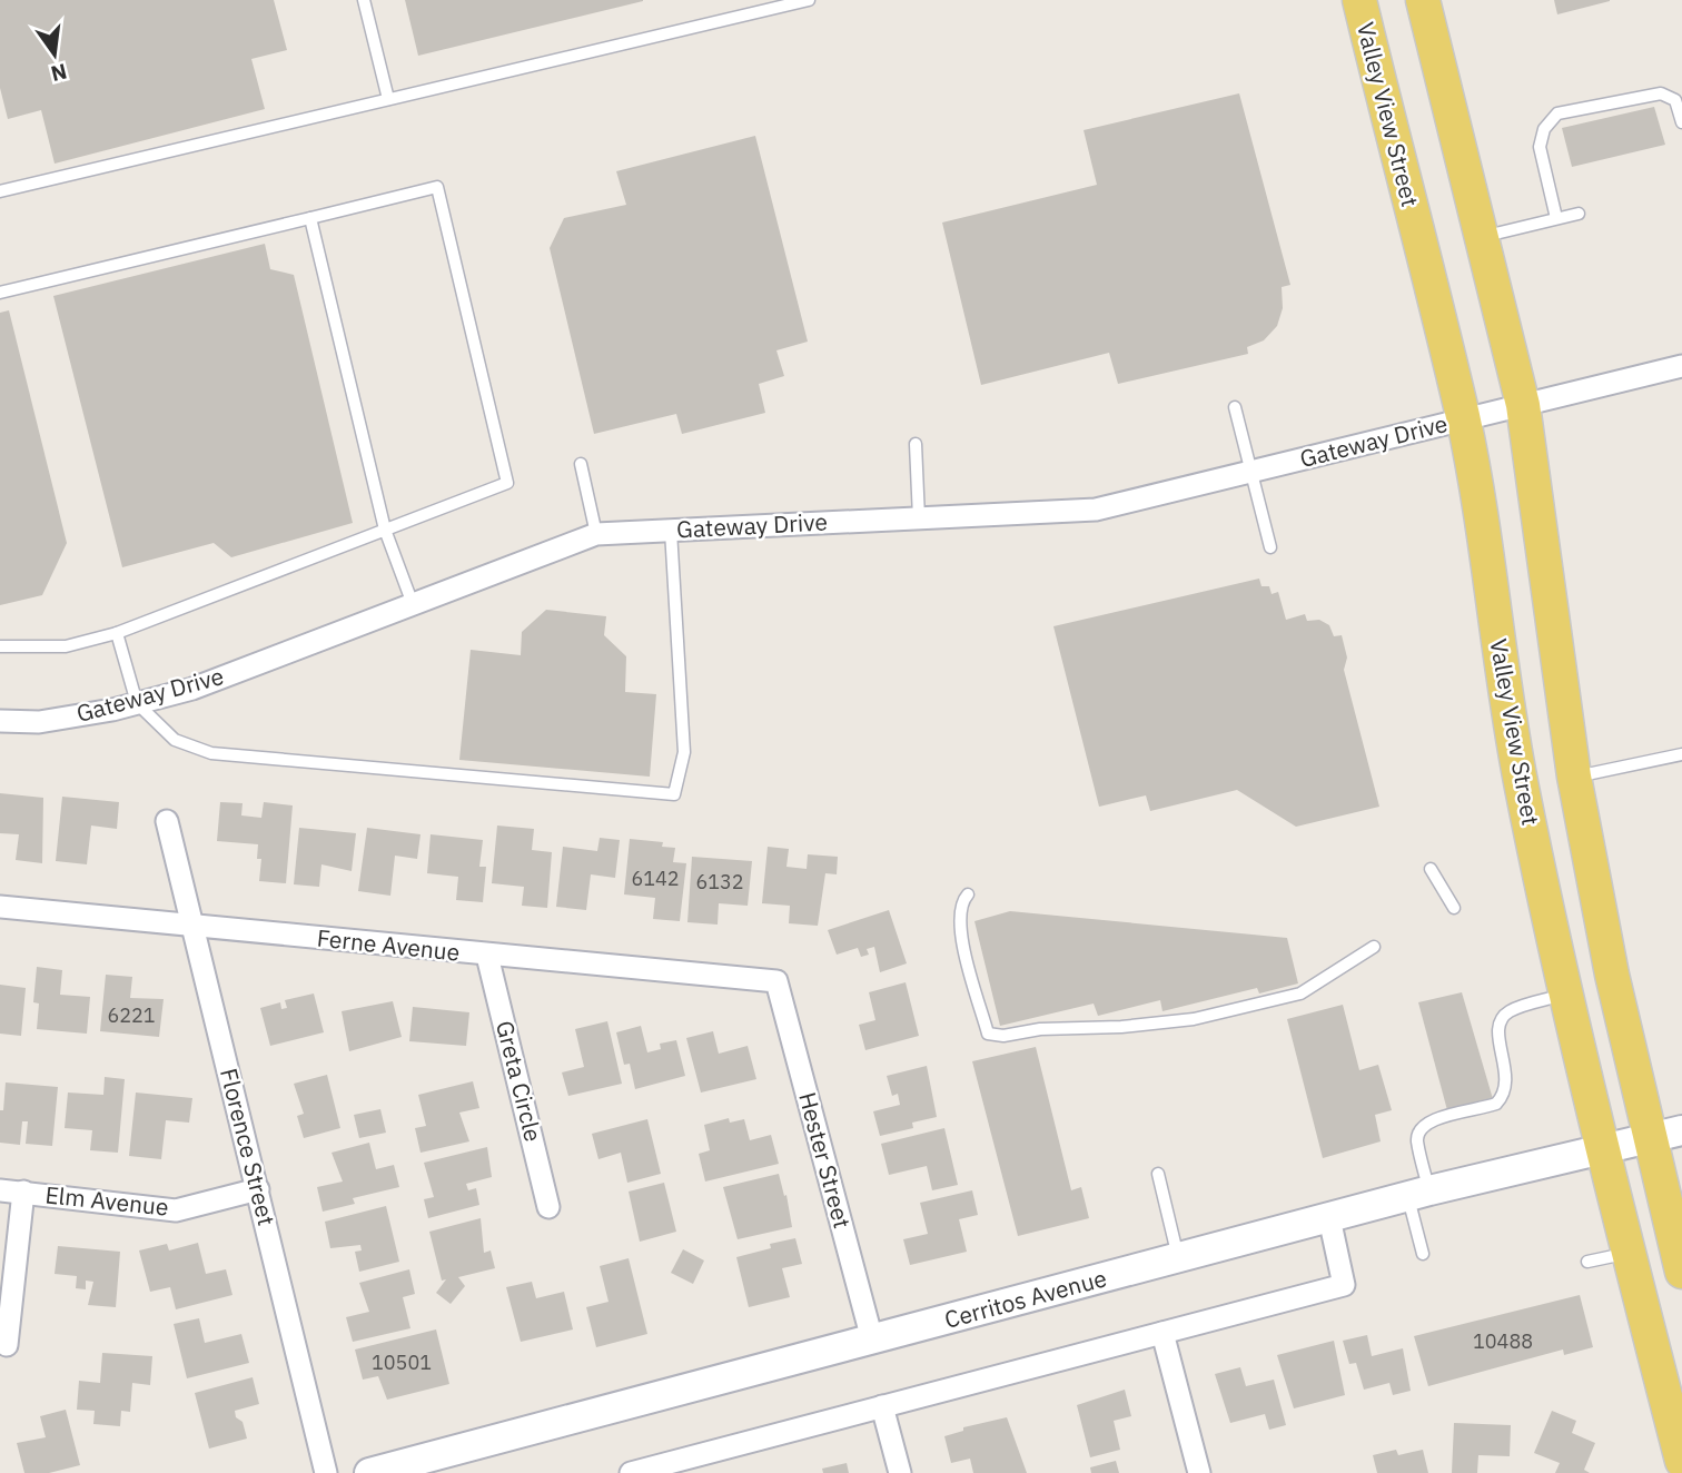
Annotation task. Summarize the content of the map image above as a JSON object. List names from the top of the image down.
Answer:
{
  "streets": {
    "main road": ["Valley View Street", "Cerritos Avenue"],
    "street": [
      "Gateway Drive",
      "Ferne Avenue",
      "Greta Circle",
      "Florence Street",
      "Hester Street",
      "Elm Avenue"
    ]
  },
  "crossings": [
    ["Valley View Street", "Gateway Drive"],
    ["Valley View Street", "Cerritos Avenue"],
    ["Ferne Avenue", "Greta Circle"],
    ["Ferne Avenue", "Florence Street"],
    ["Ferne Avenue", "Hester Street"],
    ["Florence Street", "Elm Avenue"],
    ["Hester Street", "Cerritos Avenue"]
  ],
  "house_numbers": [
    "6142",
    "6132",
    "6221",
    "10488",
    "10501"
  ],
  "north": "bottom"
}
